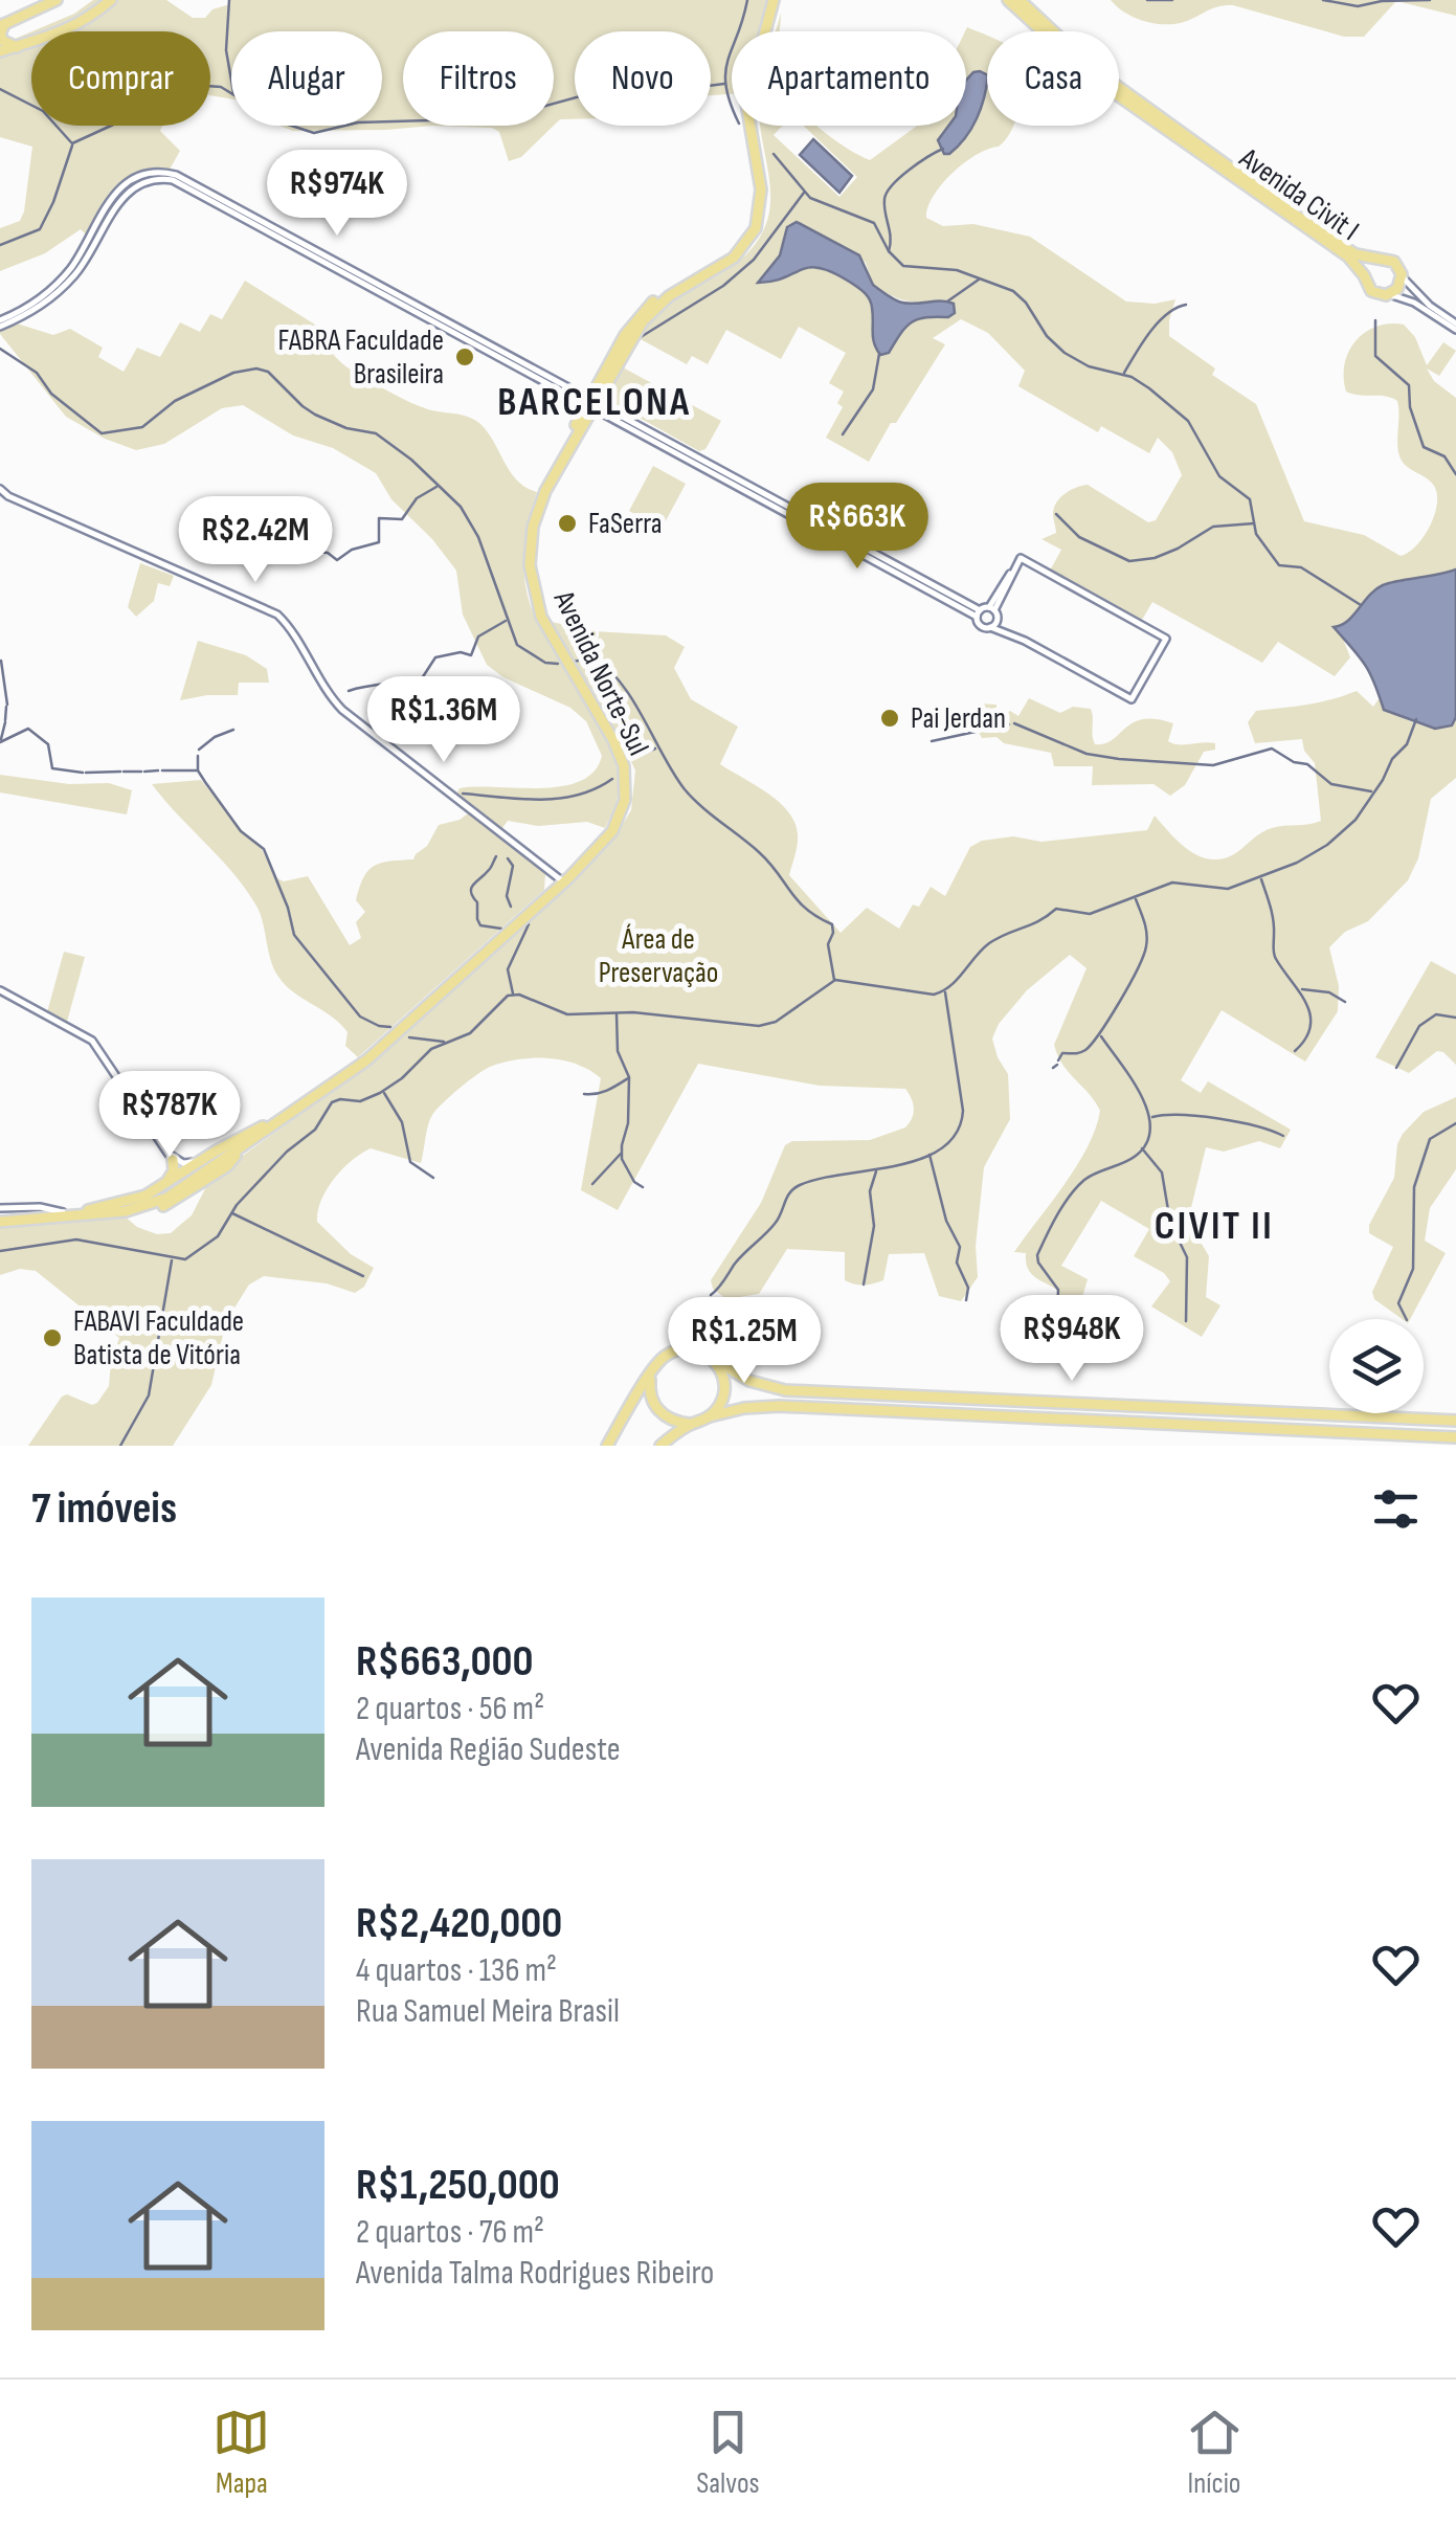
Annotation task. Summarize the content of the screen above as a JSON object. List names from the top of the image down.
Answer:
{
  "streets": {
    "main road": ["Avenida Civit I", "Avenida Norte-Sul"]
  },
  "districts": ["BARCELONA", "CIVIT II"],
  "parks": ["Área de Preservação"],
  "places": [
    "FABRA Faculdade Brasileira",
    "FaSerra",
    "Pai Jerdan",
    "FABAVI Faculdade Batista de Vitória"
  ],
  "page": {
    "chip": [
      "Comprar",
      "Alugar",
      "Filtros",
      "Novo",
      "Apartamento",
      "Casa"
    ],
    "price": [
      "R$974K",
      "R$663K",
      "R$2.42M",
      "R$1.36M",
      "R$787K",
      "R$948K",
      "R$1.25M"
    ],
    "heading": "7 imóveis",
    "list": [
      {
        "name": "R$663,000",
        "note": "2 quartos · 56 m² · Avenida Região Sudeste"
      },
      {
        "name": "R$2,420,000",
        "note": "4 quartos · 136 m² · Rua Samuel Meira Brasil"
      },
      {
        "name": "R$1,250,000",
        "note": "2 quartos · 76 m² · Avenida Talma Rodrigues Ribeiro"
      }
    ],
    "tabs": ["Mapa", "Salvos", "Início"]
  }
}
